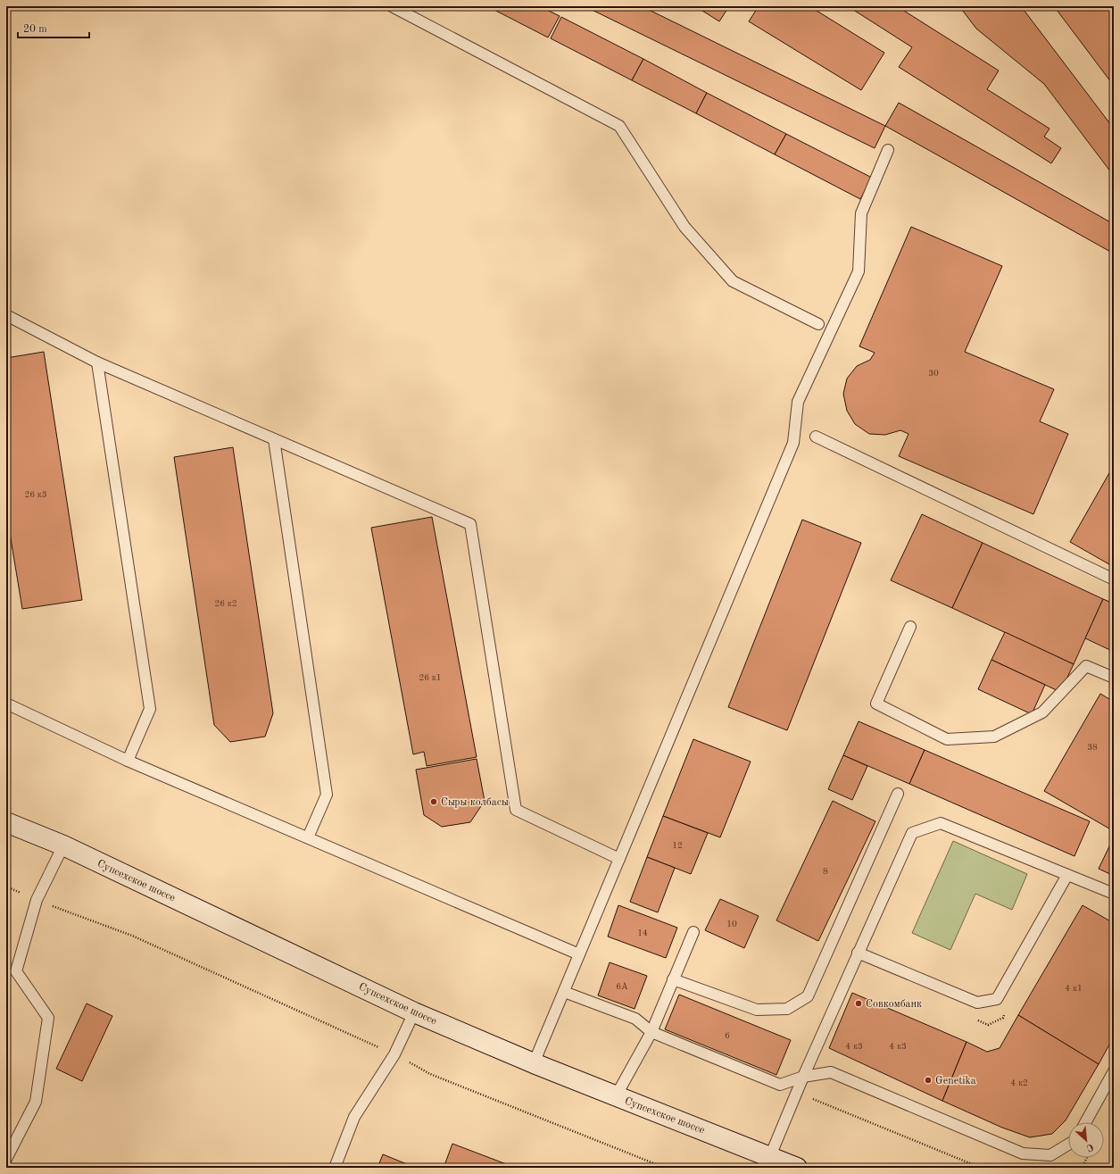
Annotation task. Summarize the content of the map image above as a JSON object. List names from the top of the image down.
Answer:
{
  "streets": {
    "main road": ["Супсехское шоссе"]
  },
  "places": ["Сыры колбасы", "Совкомбанк", "Genetika"],
  "house_numbers": [
    "30",
    "26 к3",
    "26 к2",
    "26 к1",
    "38",
    "12",
    "8",
    "10",
    "14",
    "6А",
    "4 к1",
    "6",
    "4 к3",
    "4 к3",
    "4 к2"
  ],
  "scale_bar": "20 m",
  "north": "bottom right"
}
